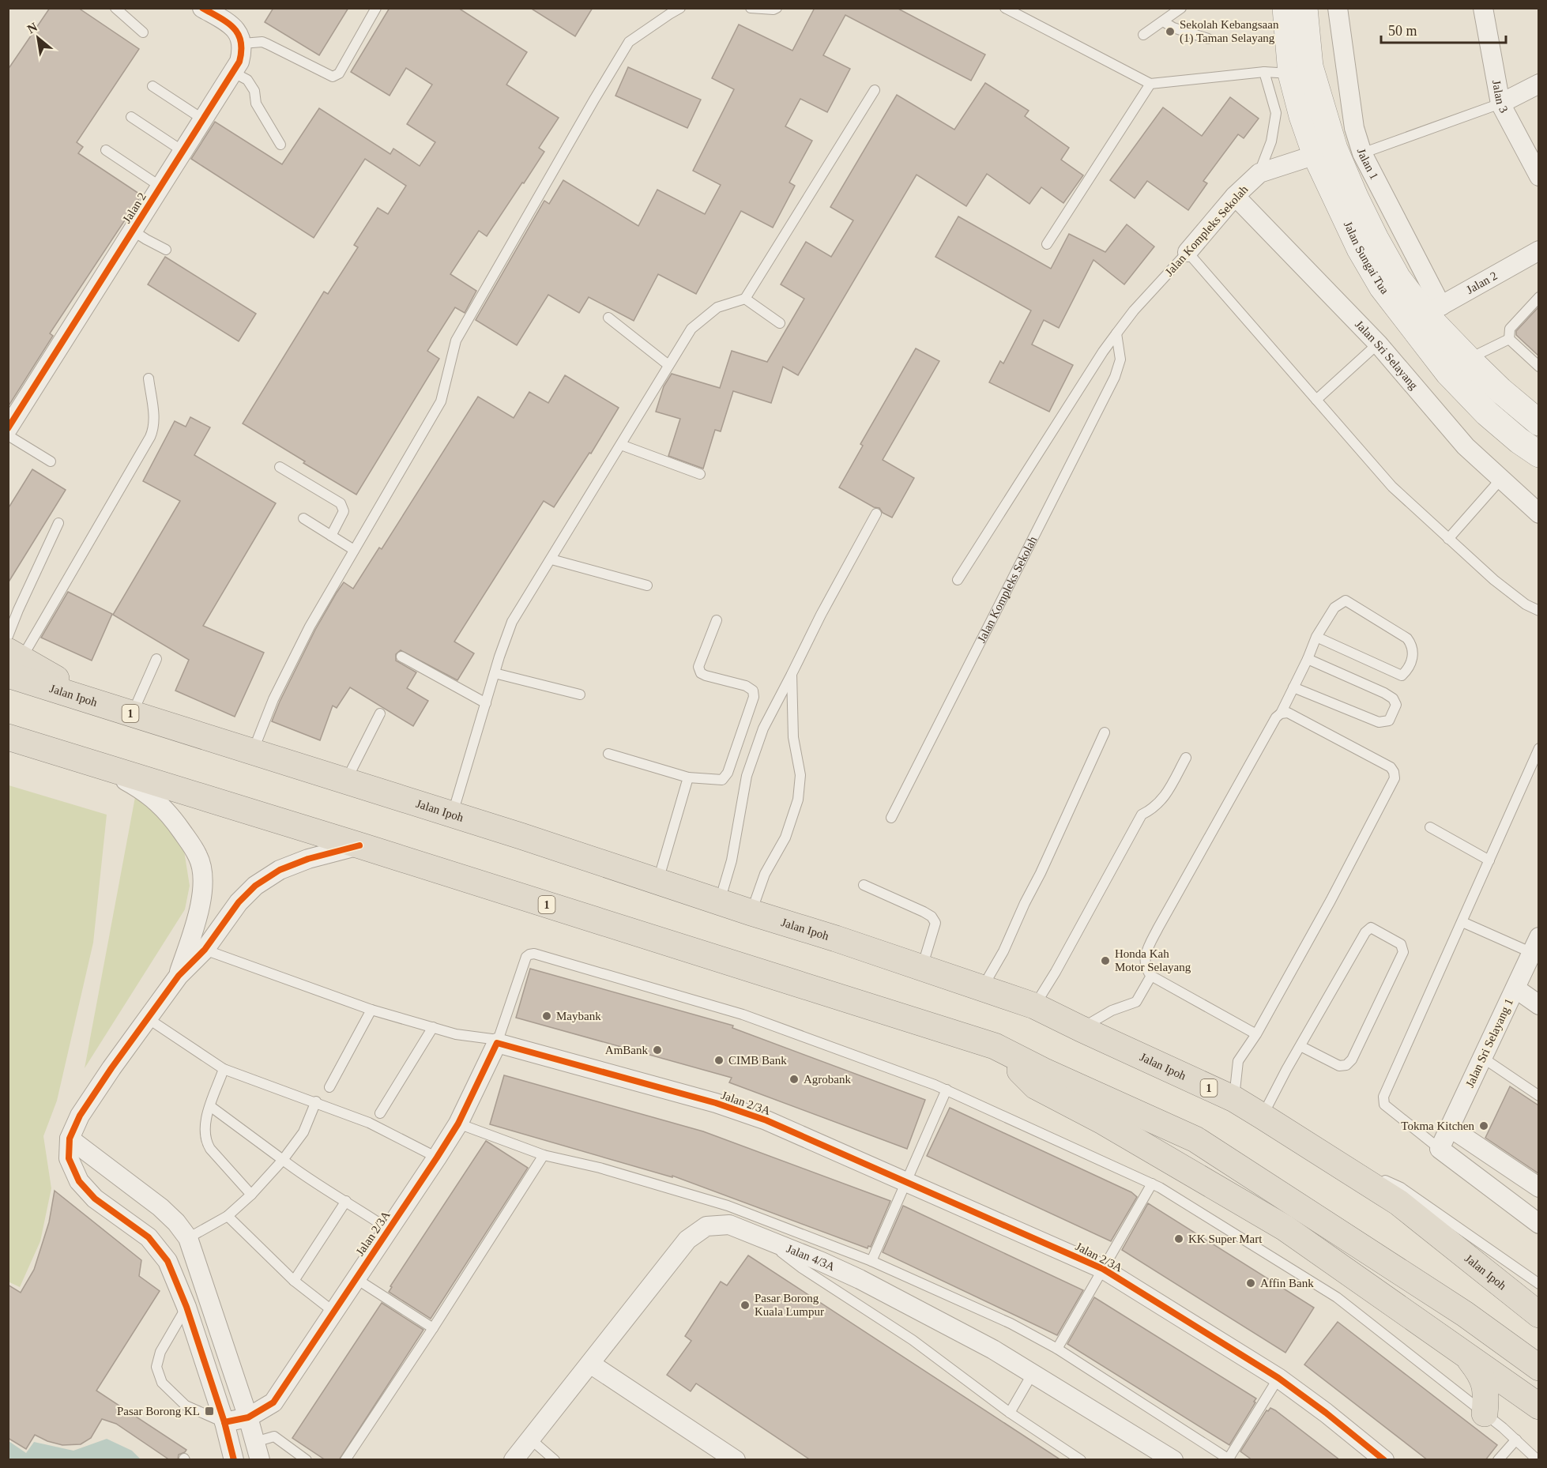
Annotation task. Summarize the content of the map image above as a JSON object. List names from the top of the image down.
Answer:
{
  "streets": {
    "highway": ["Jalan Ipoh", "1"],
    "main road": ["Jalan Sungai Tua"],
    "street": [
      "Jalan 3",
      "Jalan 1",
      "Jalan 2",
      "Jalan Kompleks Sekolah",
      "Jalan Sri Selayang",
      "Jalan Sri Selayang 1",
      "Jalan 2/3A",
      "Jalan 4/3A"
    ]
  },
  "crossings": [
    ["Jalan 1", "Jalan 2"],
    ["Jalan 1", "Jalan Sungai Tua"],
    ["Jalan 2", "Jalan Sungai Tua"],
    ["Jalan Kompleks Sekolah", "Jalan Sungai Tua"],
    ["Jalan Kompleks Sekolah", "Jalan Sri Selayang"]
  ],
  "places": {
    "other": [
      "Sekolah Kebangsaan (1) Taman Selayang",
      "Honda Kah Motor Selayang",
      "Maybank",
      "AmBank",
      "CIMB Bank",
      "Agrobank",
      "Tokma Kitchen",
      "KK Super Mart",
      "Affin Bank",
      "Pasar Borong Kuala Lumpur"
    ],
    "transit": ["Pasar Borong KL"]
  },
  "scale_bar": "50 m",
  "north": "top left"
}
